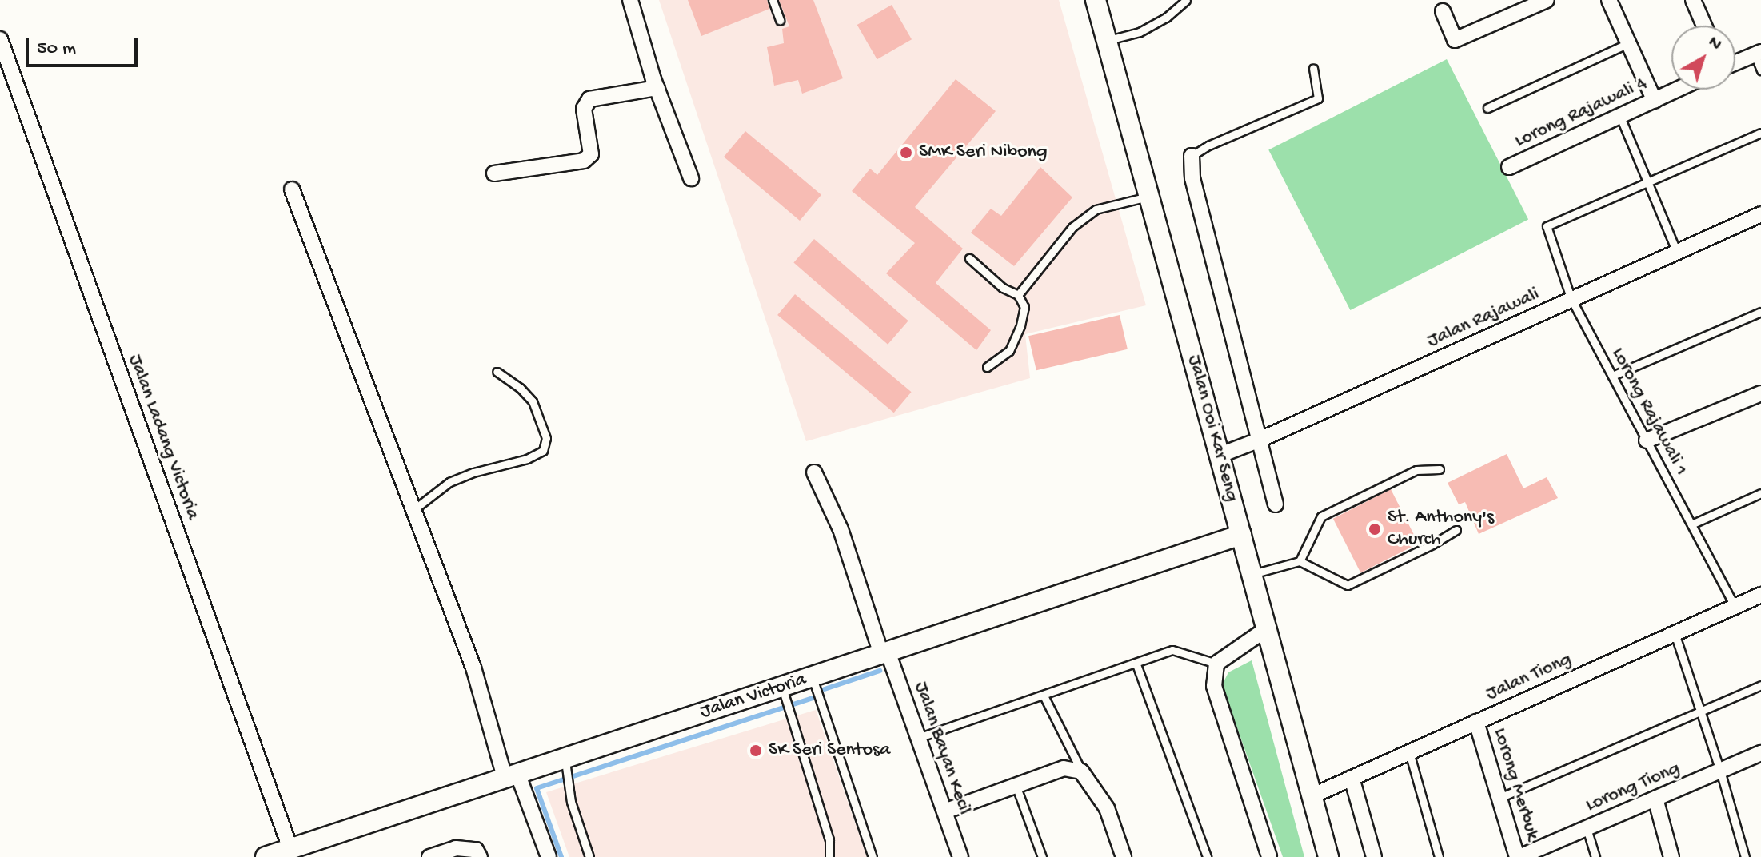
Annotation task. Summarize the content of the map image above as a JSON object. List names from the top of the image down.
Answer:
{
  "streets": {
    "street": [
      "Lorong Rajawali 4",
      "Jalan Rajawali",
      "Jalan Ooi Kar Seng",
      "Jalan Ladang Victoria",
      "Jalan Tiong",
      "Jalan Victoria",
      "Jalan Bayan Kecil",
      "Lorong Merbuk",
      "Lorong Tiong"
    ],
    "lane": ["Lorong Rajawali 1"]
  },
  "crossings": [
    ["Jalan Rajawali", "Lorong Rajawali 1"],
    ["Jalan Rajawali", "Jalan Ooi Kar Seng"],
    ["Lorong Rajawali 1", "Jalan Tiong"],
    ["Jalan Ooi Kar Seng", "Jalan Tiong"],
    ["Jalan Ooi Kar Seng", "Jalan Victoria"],
    ["Jalan Ladang Victoria", "Jalan Victoria"],
    ["Jalan Tiong", "Lorong Merbuk"],
    ["Jalan Victoria", "Jalan Bayan Kecil"],
    ["Lorong Merbuk", "Lorong Tiong"]
  ],
  "places": ["SMK Seri Nibong", "St. Anthony's Church", "SK Seri Sentosa"],
  "scale_bar": "50 m",
  "north": "top right"
}
